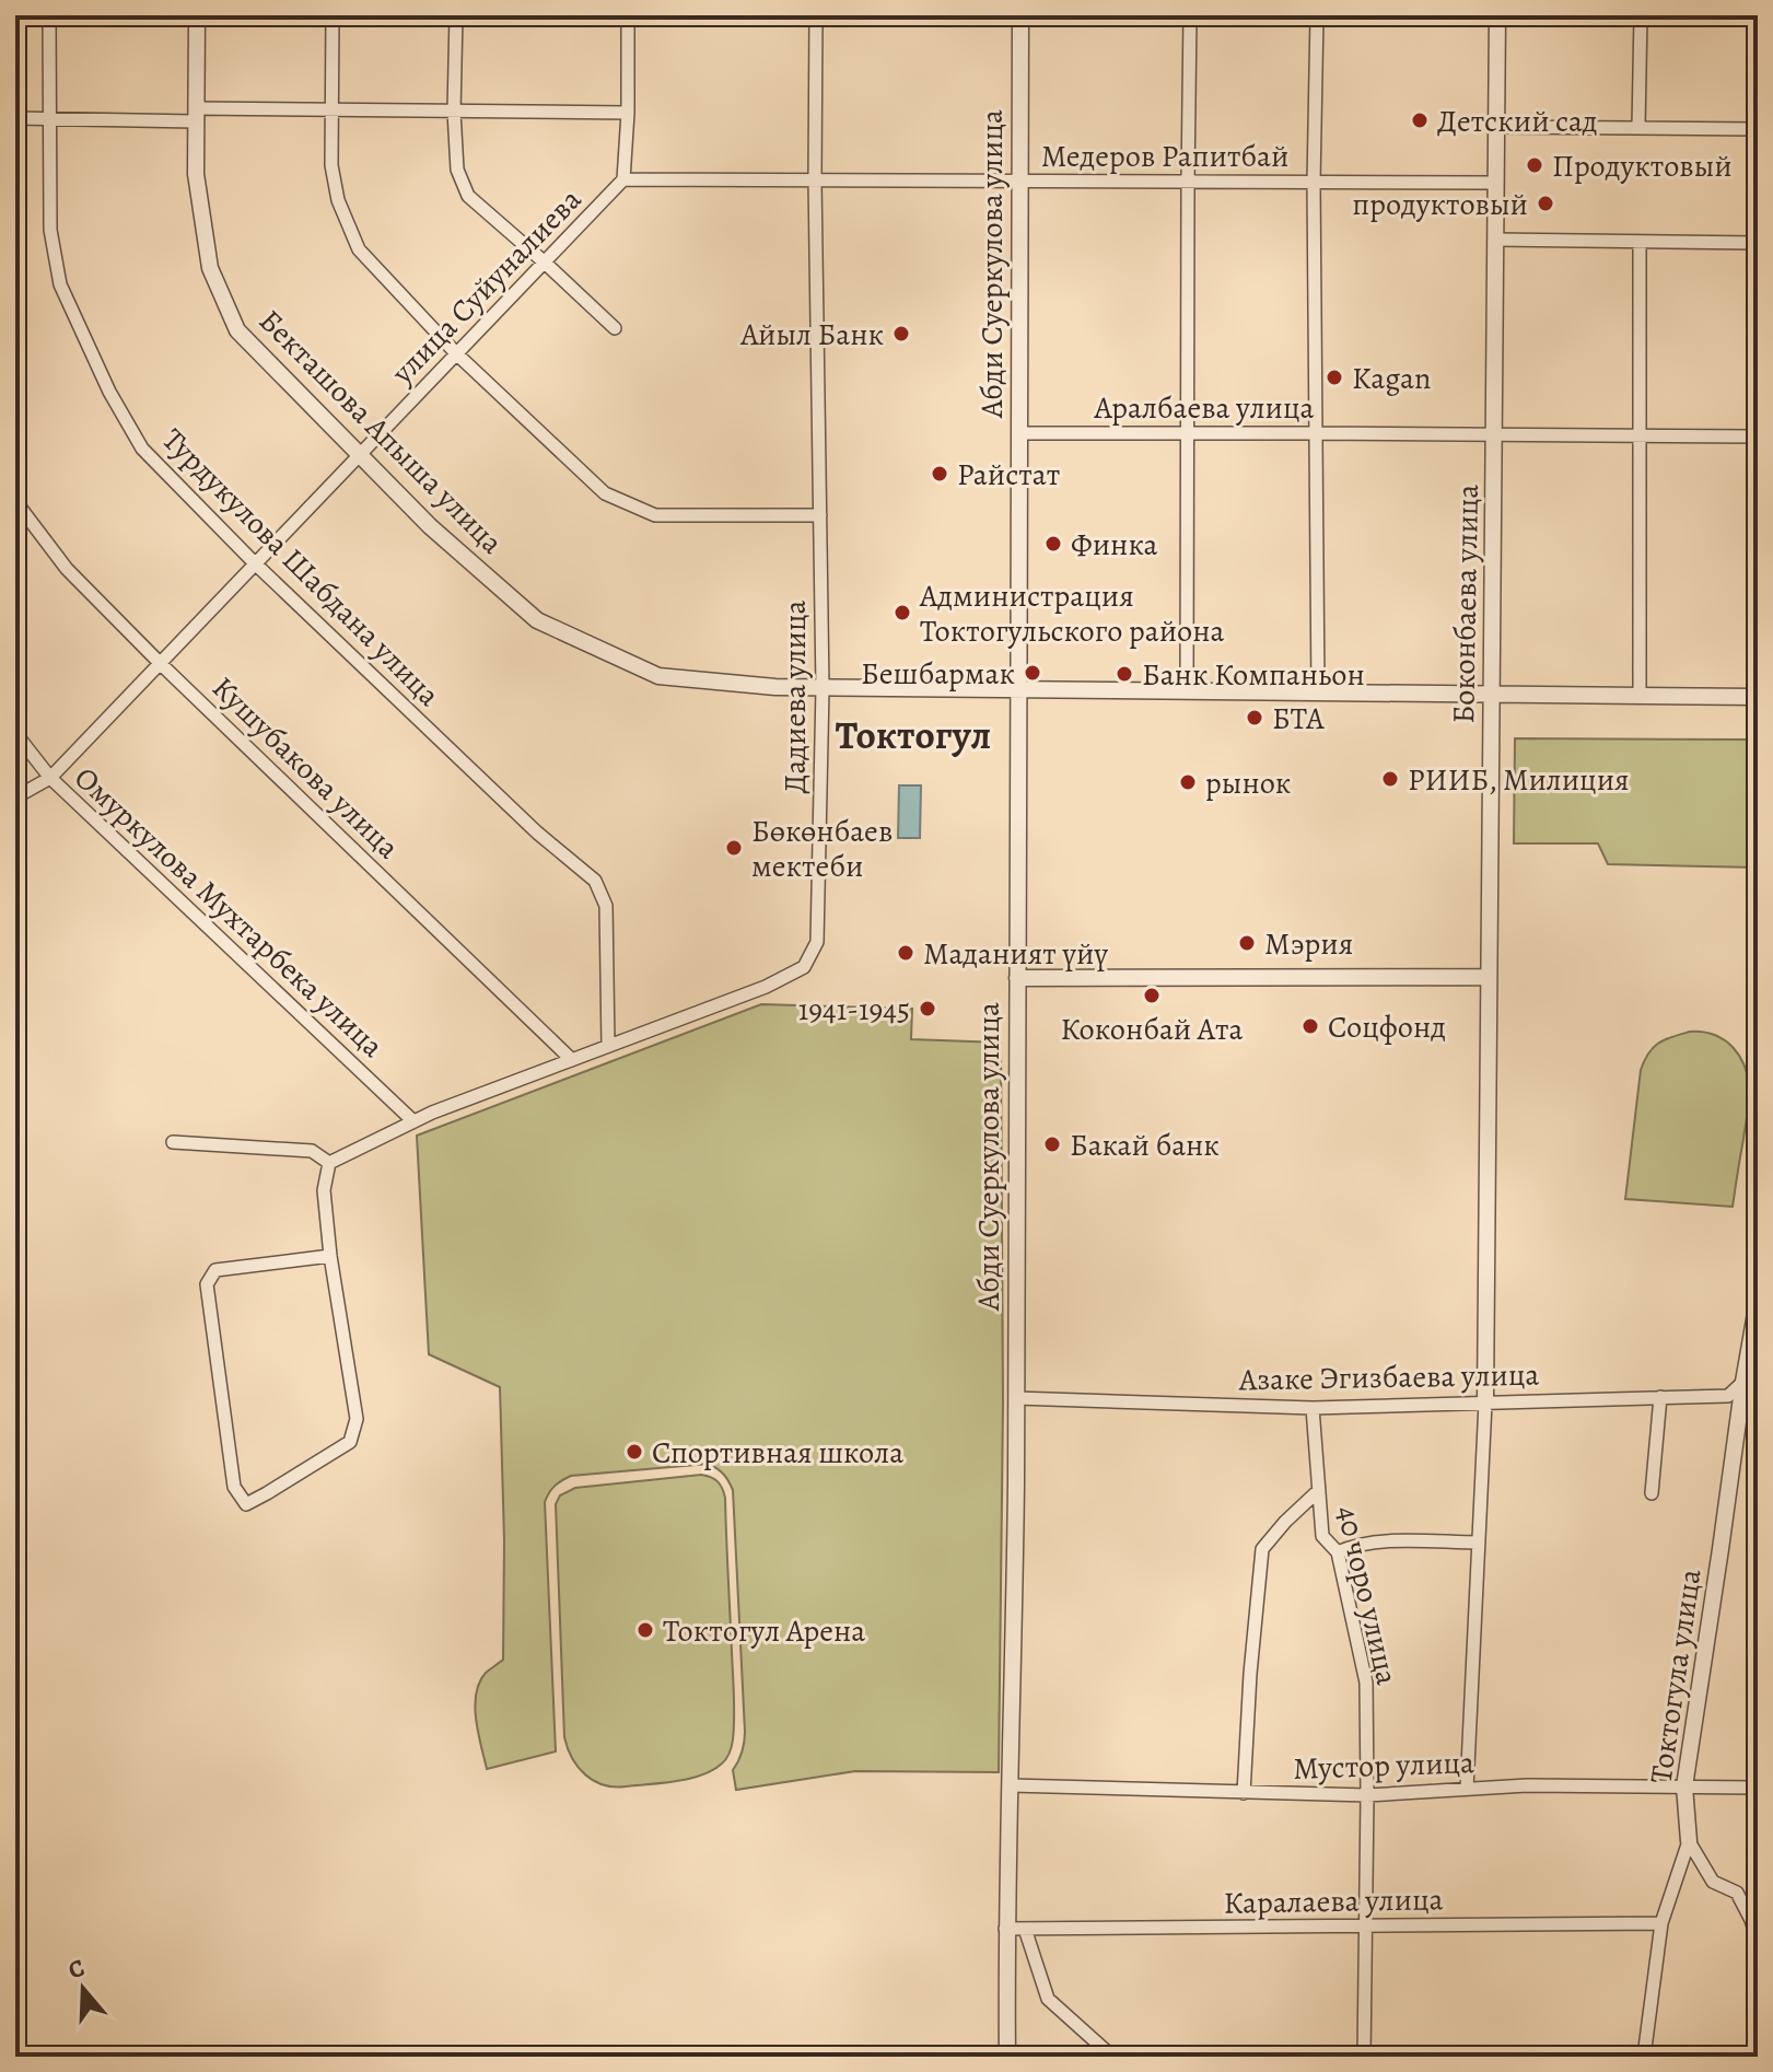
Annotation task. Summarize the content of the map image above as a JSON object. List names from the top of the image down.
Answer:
{
  "streets": {
    "street": [
      "Медеров Рапитбай",
      "Абди Суеркулова улица",
      "улица Суйуналиева",
      "Аралбаева улица",
      "Бекташова Апыша улица",
      "Турдукулова Шабдана улица",
      "Боконбаева улица",
      "Дадиева улица",
      "Кушубакова улица",
      "Омуркулова Мухтарбека улица",
      "Азаке Эгизбаева улица",
      "40 чоро улица",
      "Токтогула улица",
      "Мустор улица",
      "Каралаева улица"
    ]
  },
  "crossings": [
    ["Медеров Рапитбай", "Абди Суеркулова улица"],
    ["Медеров Рапитбай", "улица Суйуналиева"],
    ["Медеров Рапитбай", "Боконбаева улица"],
    ["Медеров Рапитбай", "Дадиева улица"],
    ["Абди Суеркулова улица", "Аралбаева улица"],
    ["Абди Суеркулова улица", "Бекташова Апыша улица"],
    ["Абди Суеркулова улица", "Азаке Эгизбаева улица"],
    ["Абди Суеркулова улица", "Мустор улица"],
    ["Абди Суеркулова улица", "Каралаева улица"],
    ["улица Суйуналиева", "Бекташова Апыша улица"],
    ["улица Суйуналиева", "Турдукулова Шабдана улица"],
    ["улица Суйуналиева", "Кушубакова улица"],
    ["улица Суйуналиева", "Омуркулова Мухтарбека улица"],
    ["Аралбаева улица", "Боконбаева улица"],
    ["Бекташова Апыша улица", "Боконбаева улица"],
    ["Бекташова Апыша улица", "Дадиева улица"],
    ["Турдукулова Шабдана улица", "Дадиева улица"],
    ["Боконбаева улица", "Азаке Эгизбаева улица"],
    ["Дадиева улица", "Кушубакова улица"],
    ["Дадиева улица", "Омуркулова Мухтарбека улица"],
    ["Азаке Эгизбаева улица", "40 чоро улица"],
    ["Азаке Эгизбаева улица", "Токтогула улица"],
    ["40 чоро улица", "Мустор улица"],
    ["40 чоро улица", "Каралаева улица"],
    ["Токтогула улица", "Мустор улица"],
    ["Токтогула улица", "Каралаева улица"]
  ],
  "districts": ["Токтогул"],
  "places": [
    "Детский сад",
    "Продуктовый",
    "продуктовый",
    "Айыл Банк",
    "Kagan",
    "Райстат",
    "Финка",
    "Администрация Токтогульского района",
    "Бешбармак",
    "Банк Компаньон",
    "БТА",
    "РИИБ, Милиция",
    "рынок",
    "Бөкөнбаев мектеби",
    "Мэрия",
    "Маданият үйү",
    "Коконбай Ата",
    "1941-1945",
    "Соцфонд",
    "Бакай банк",
    "Спортивная школа",
    "Токтогул Арена"
  ],
  "north": "top"
}
